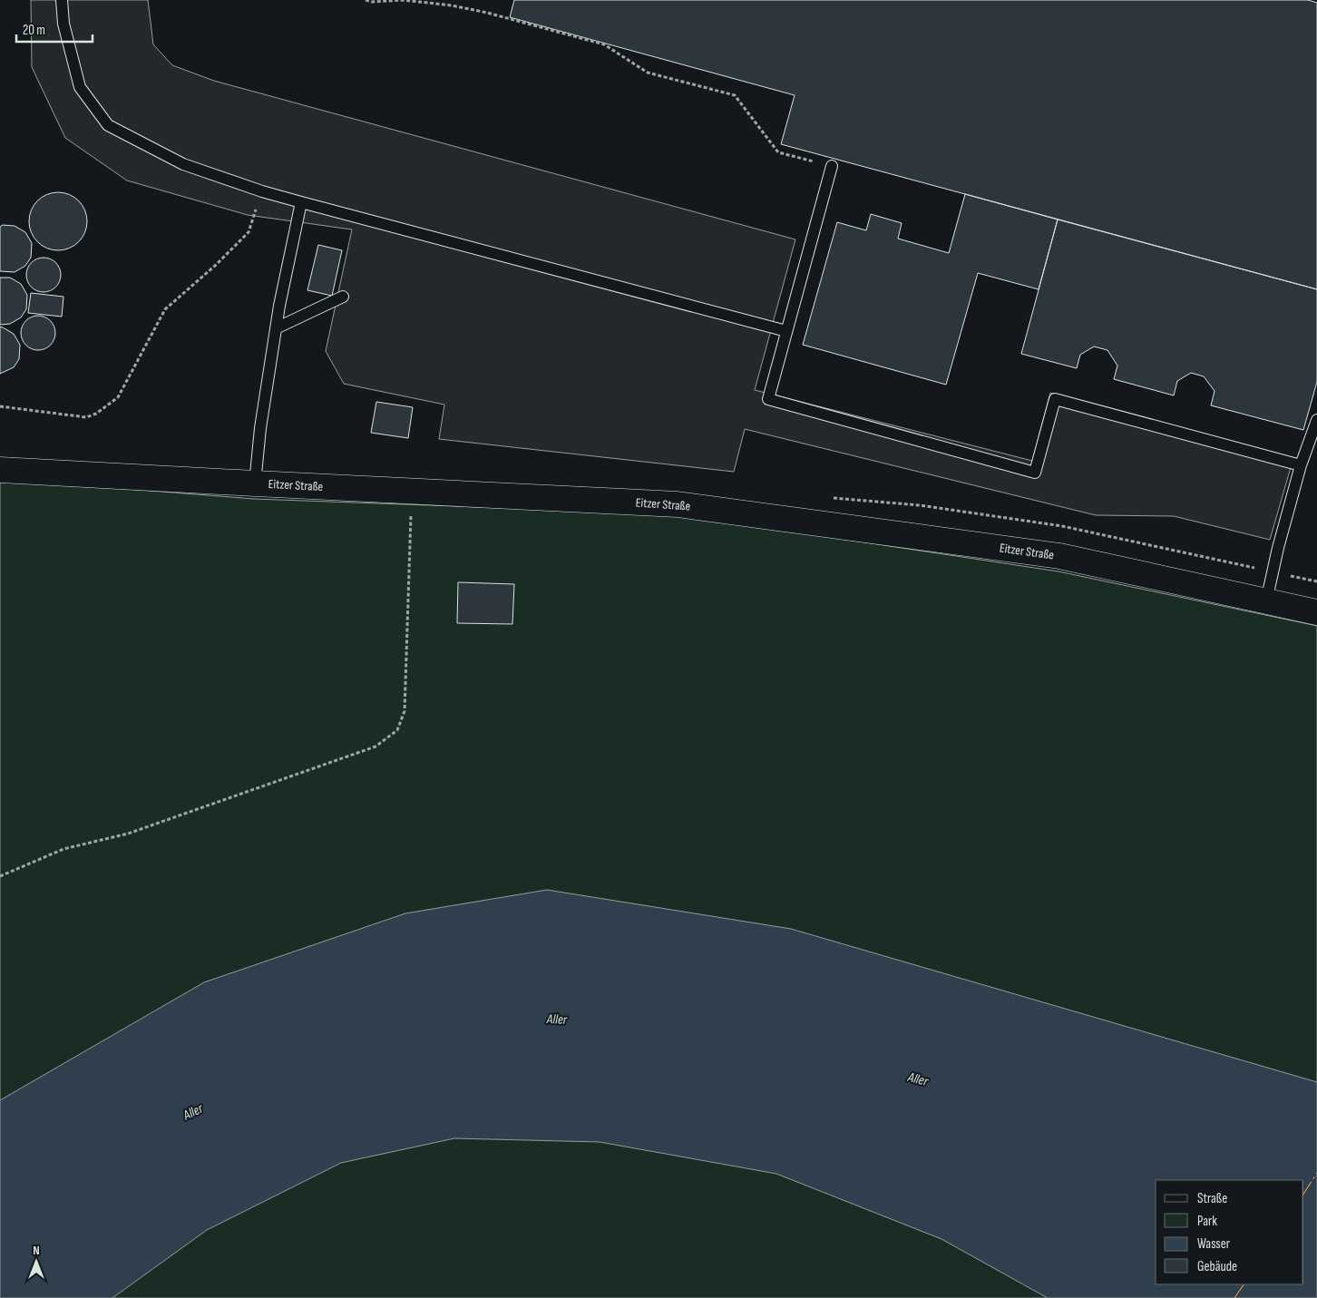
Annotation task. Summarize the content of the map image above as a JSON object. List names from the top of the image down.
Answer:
{
  "streets": {
    "main road": ["Eitzer Straße"]
  },
  "water": ["Aller"],
  "legend": [
    "Straße",
    "Park",
    "Wasser",
    "Gebäude"
  ],
  "scale_bar": "20 m",
  "north": "top"
}
